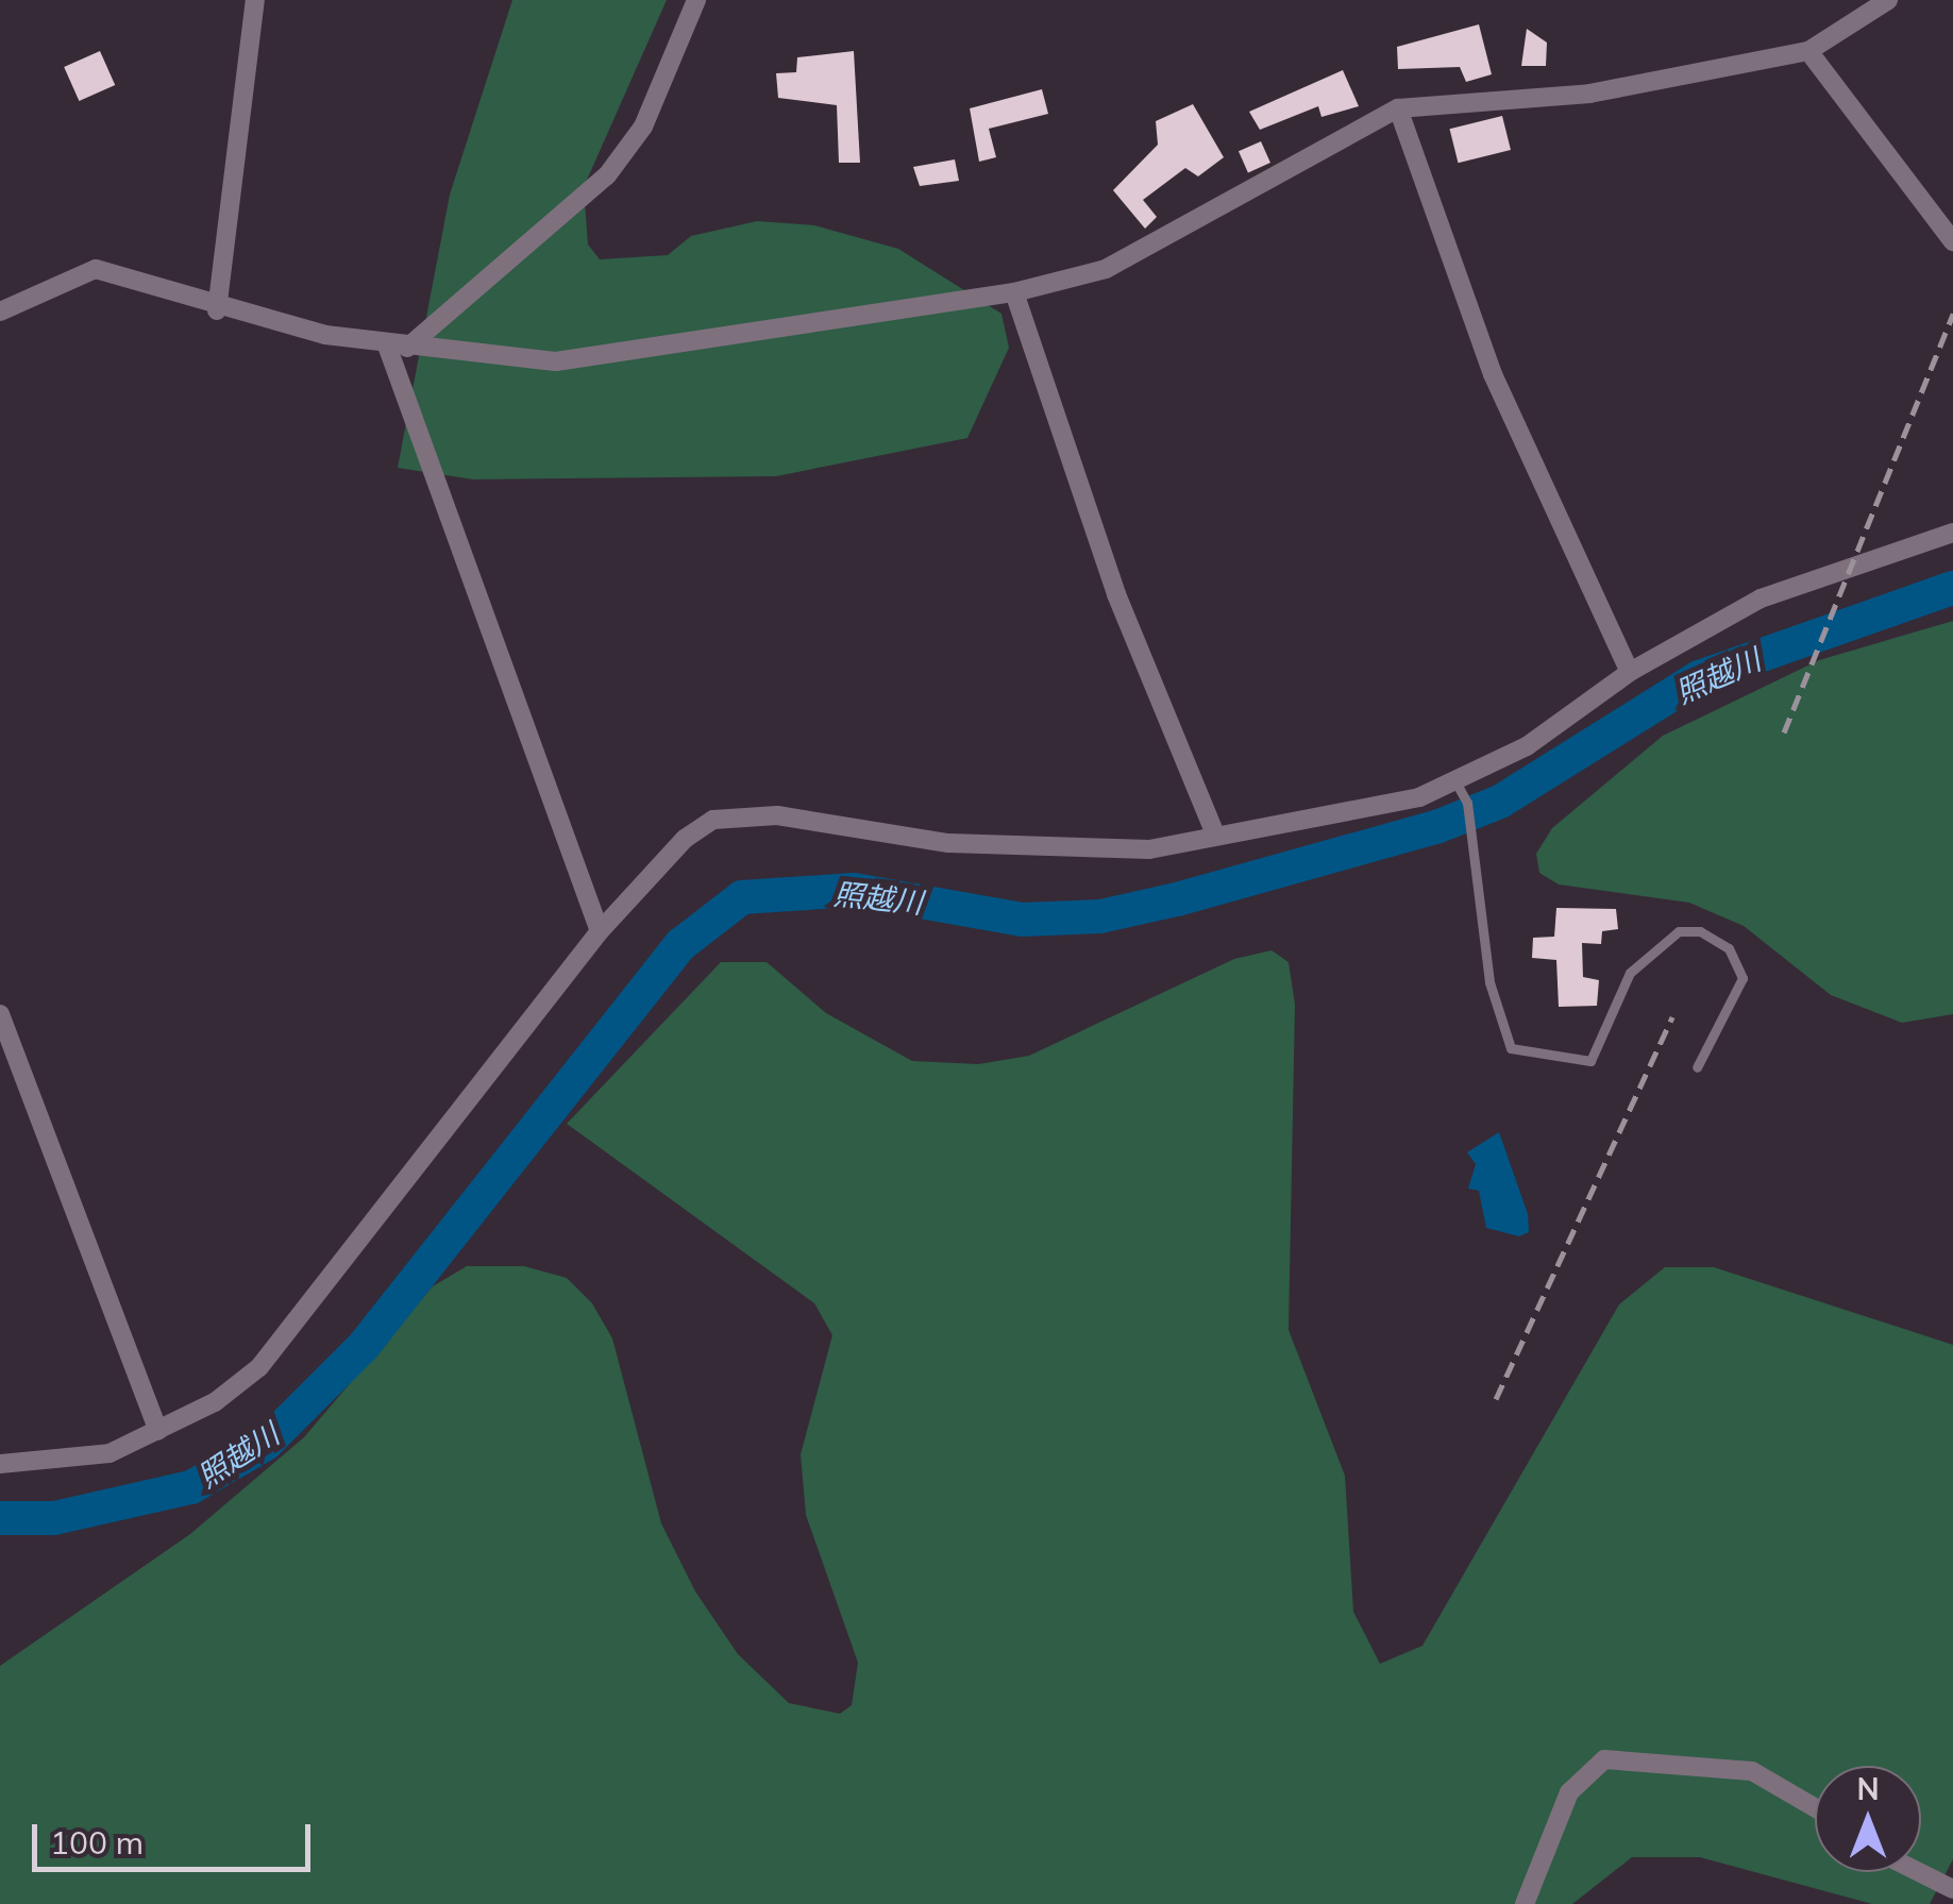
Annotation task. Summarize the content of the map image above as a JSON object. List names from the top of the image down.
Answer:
{
  "water": ["照越川"],
  "scale_bar": "100 m",
  "north": "top"
}
